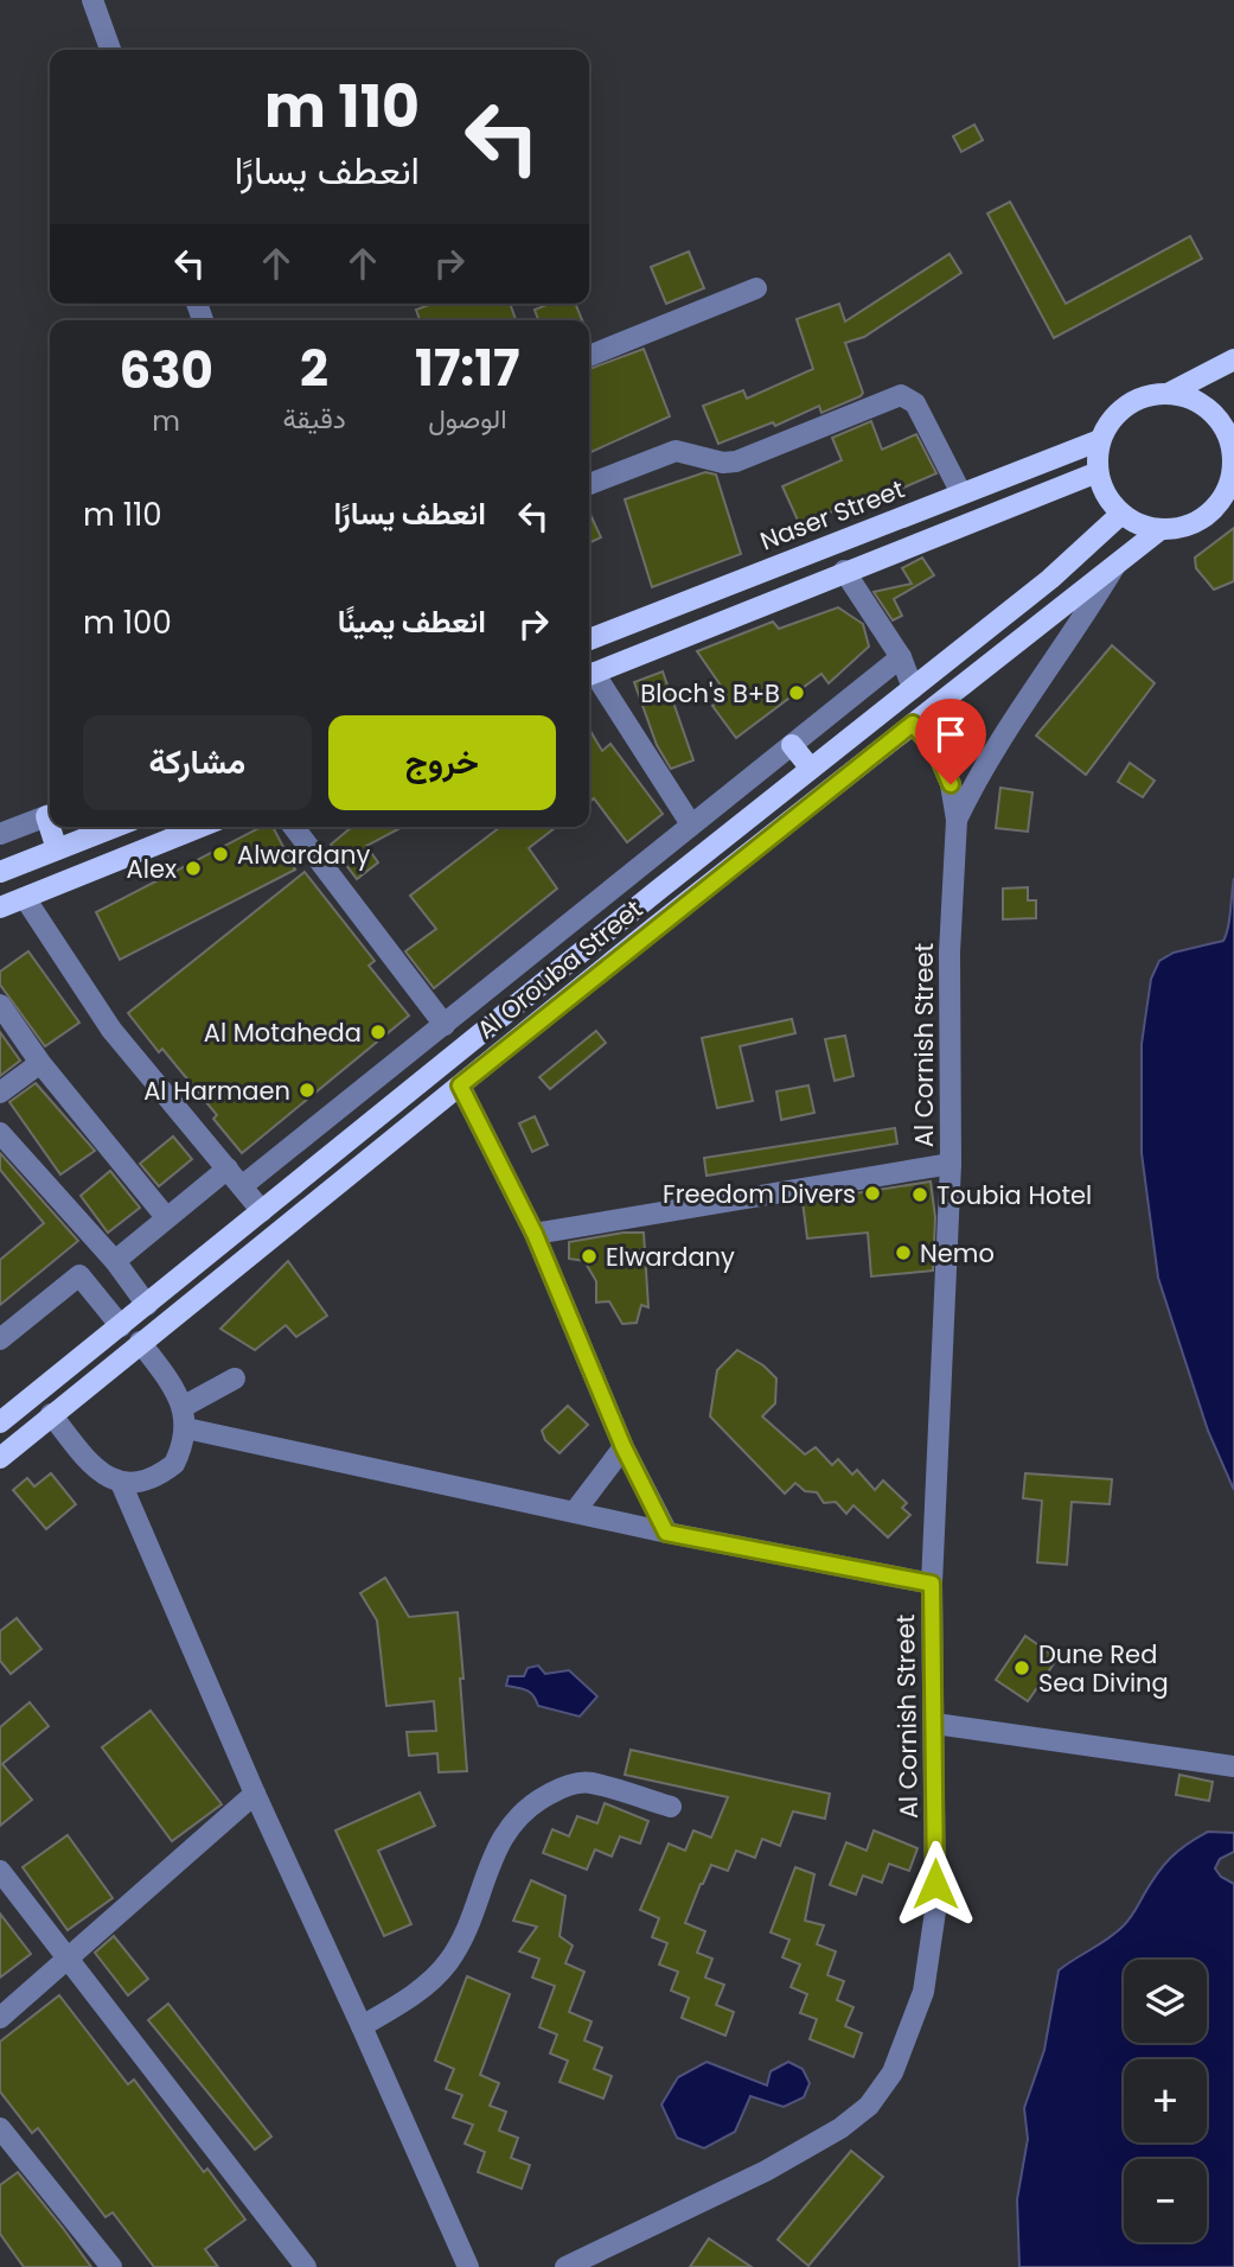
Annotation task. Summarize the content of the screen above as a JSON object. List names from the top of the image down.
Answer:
{
  "streets": {
    "main road": ["Naser Street", "Al Orouba Street"],
    "street": ["Al Cornish Street"]
  },
  "crossings": [
    ["Naser Street", "Al Orouba Street"],
    ["Al Orouba Street", "Al Cornish Street"]
  ],
  "places": [
    "Bloch's B+B",
    "Alwardany",
    "Alex",
    "Al Motaheda",
    "Al Harmaen",
    "Freedom Divers",
    "Toubia Hotel",
    "Nemo",
    "Elwardany",
    "Dune Red Sea Diving"
  ],
  "page": {
    "turn": ["110 m", "انعطف يسارًا"],
    "eta": [
      "17:17",
      "الوصول",
      "2",
      "دقيقة",
      "630",
      "m"
    ],
    "list": [
      {
        "name": "انعطف يسارًا",
        "value": "110 m"
      },
      {
        "name": "انعطف يمينًا",
        "value": "100 m"
      }
    ],
    "buttons": ["خروج", "مشاركة"],
    "map_buttons": ["+", "−"]
  }
}
